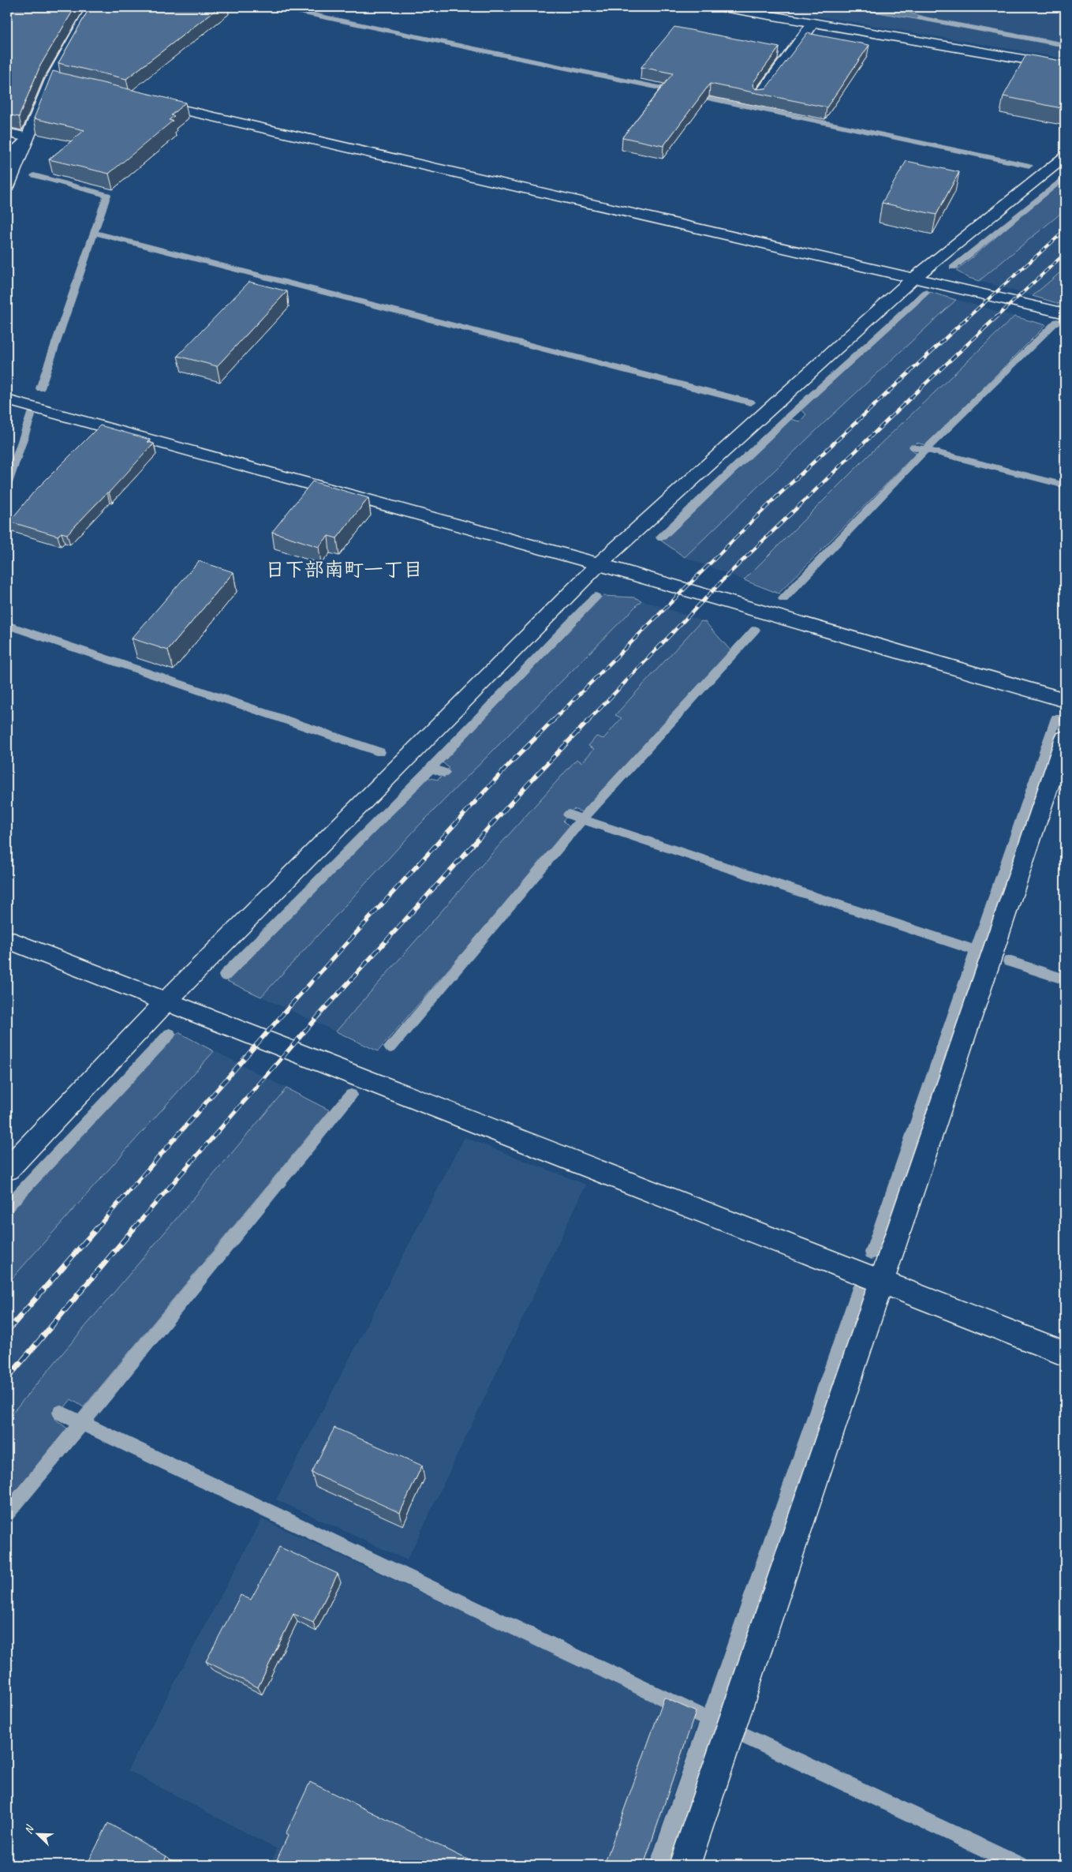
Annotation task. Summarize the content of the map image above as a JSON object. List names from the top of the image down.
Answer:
{
  "districts": ["日下部南町一丁目"],
  "north": "top left"
}
